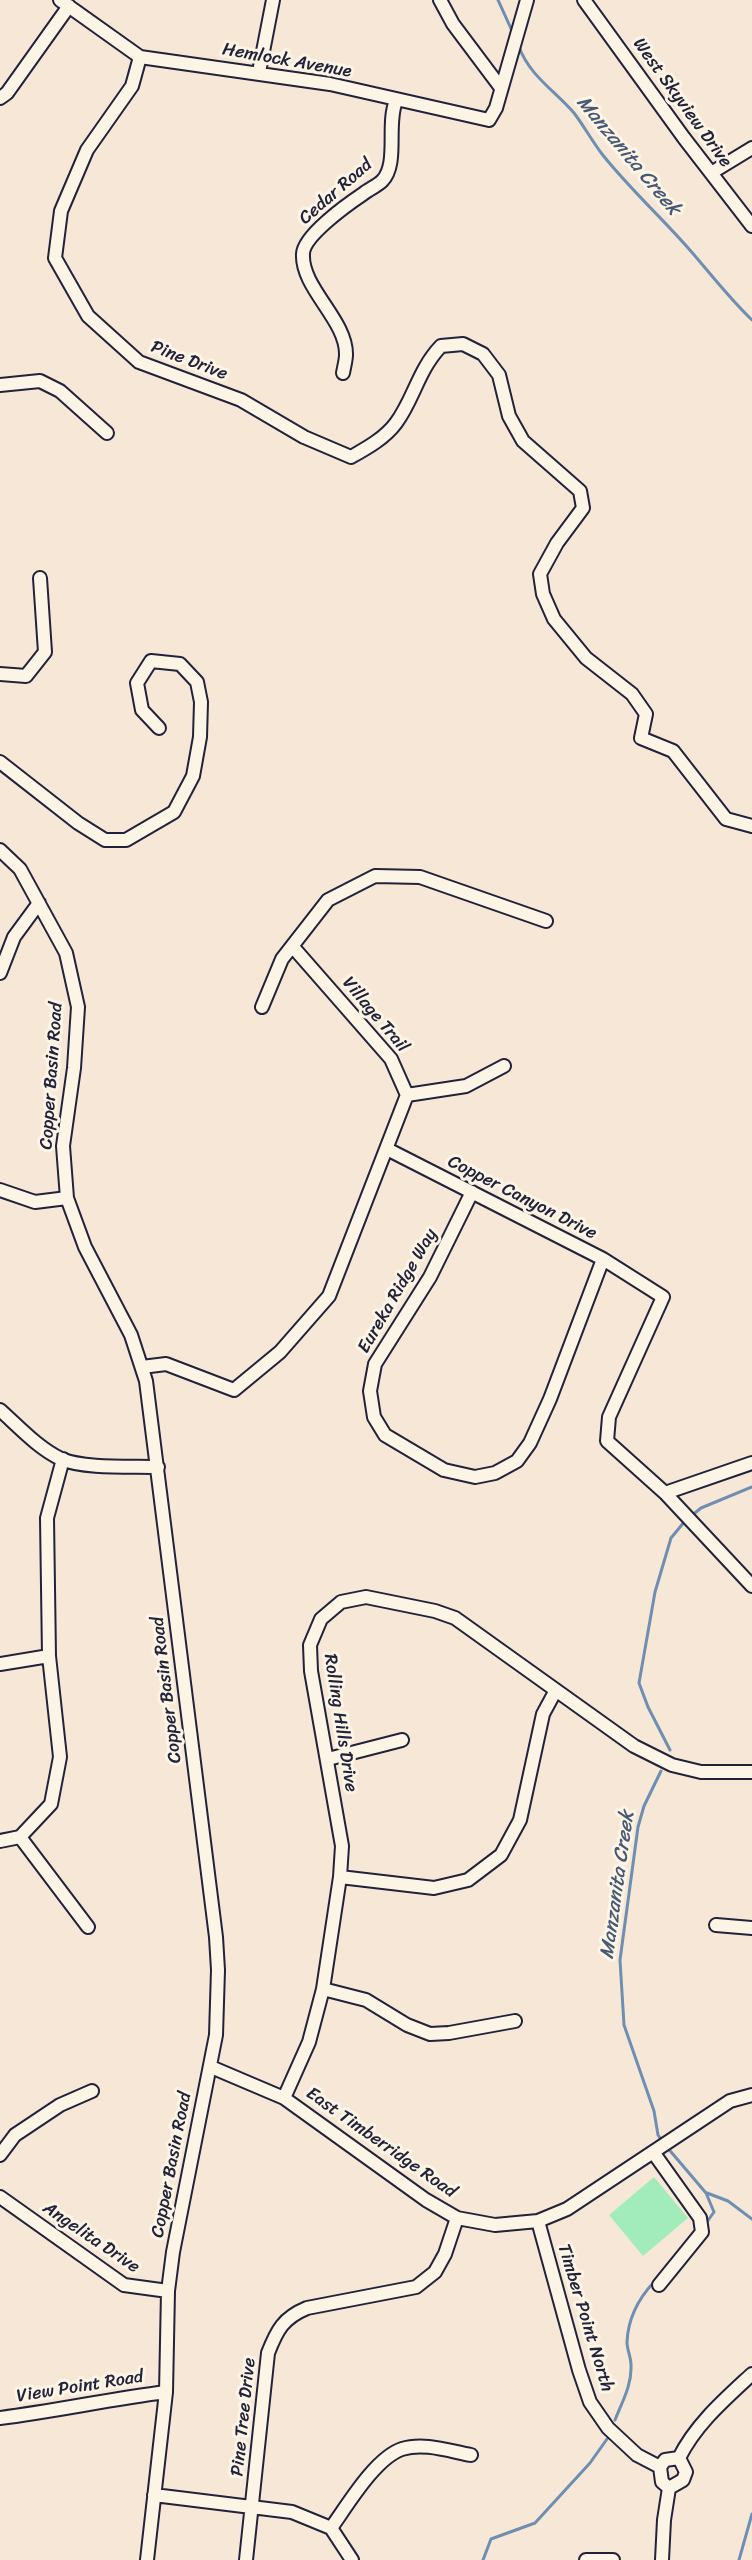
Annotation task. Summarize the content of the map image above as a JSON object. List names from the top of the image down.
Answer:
{
  "streets": {
    "street": [
      "Hemlock Avenue",
      "West Skyview Drive",
      "Cedar Road",
      "Pine Drive",
      "Village Trail",
      "Copper Basin Road",
      "Copper Canyon Drive",
      "Eureka Ridge Way",
      "Rolling Hills Drive",
      "East Timberridge Road",
      "Angelita Drive",
      "Timber Point North",
      "View Point Road",
      "Pine Tree Drive"
    ]
  },
  "crossings": [
    ["Hemlock Avenue", "Cedar Road"],
    ["Hemlock Avenue", "Pine Drive"],
    ["Copper Basin Road", "East Timberridge Road"],
    ["Copper Basin Road", "Angelita Drive"],
    ["Copper Basin Road", "View Point Road"],
    ["Copper Canyon Drive", "Eureka Ridge Way"],
    ["Rolling Hills Drive", "East Timberridge Road"],
    ["East Timberridge Road", "Timber Point North"],
    ["East Timberridge Road", "Pine Tree Drive"]
  ],
  "water": ["Manzanita Creek"]
}
